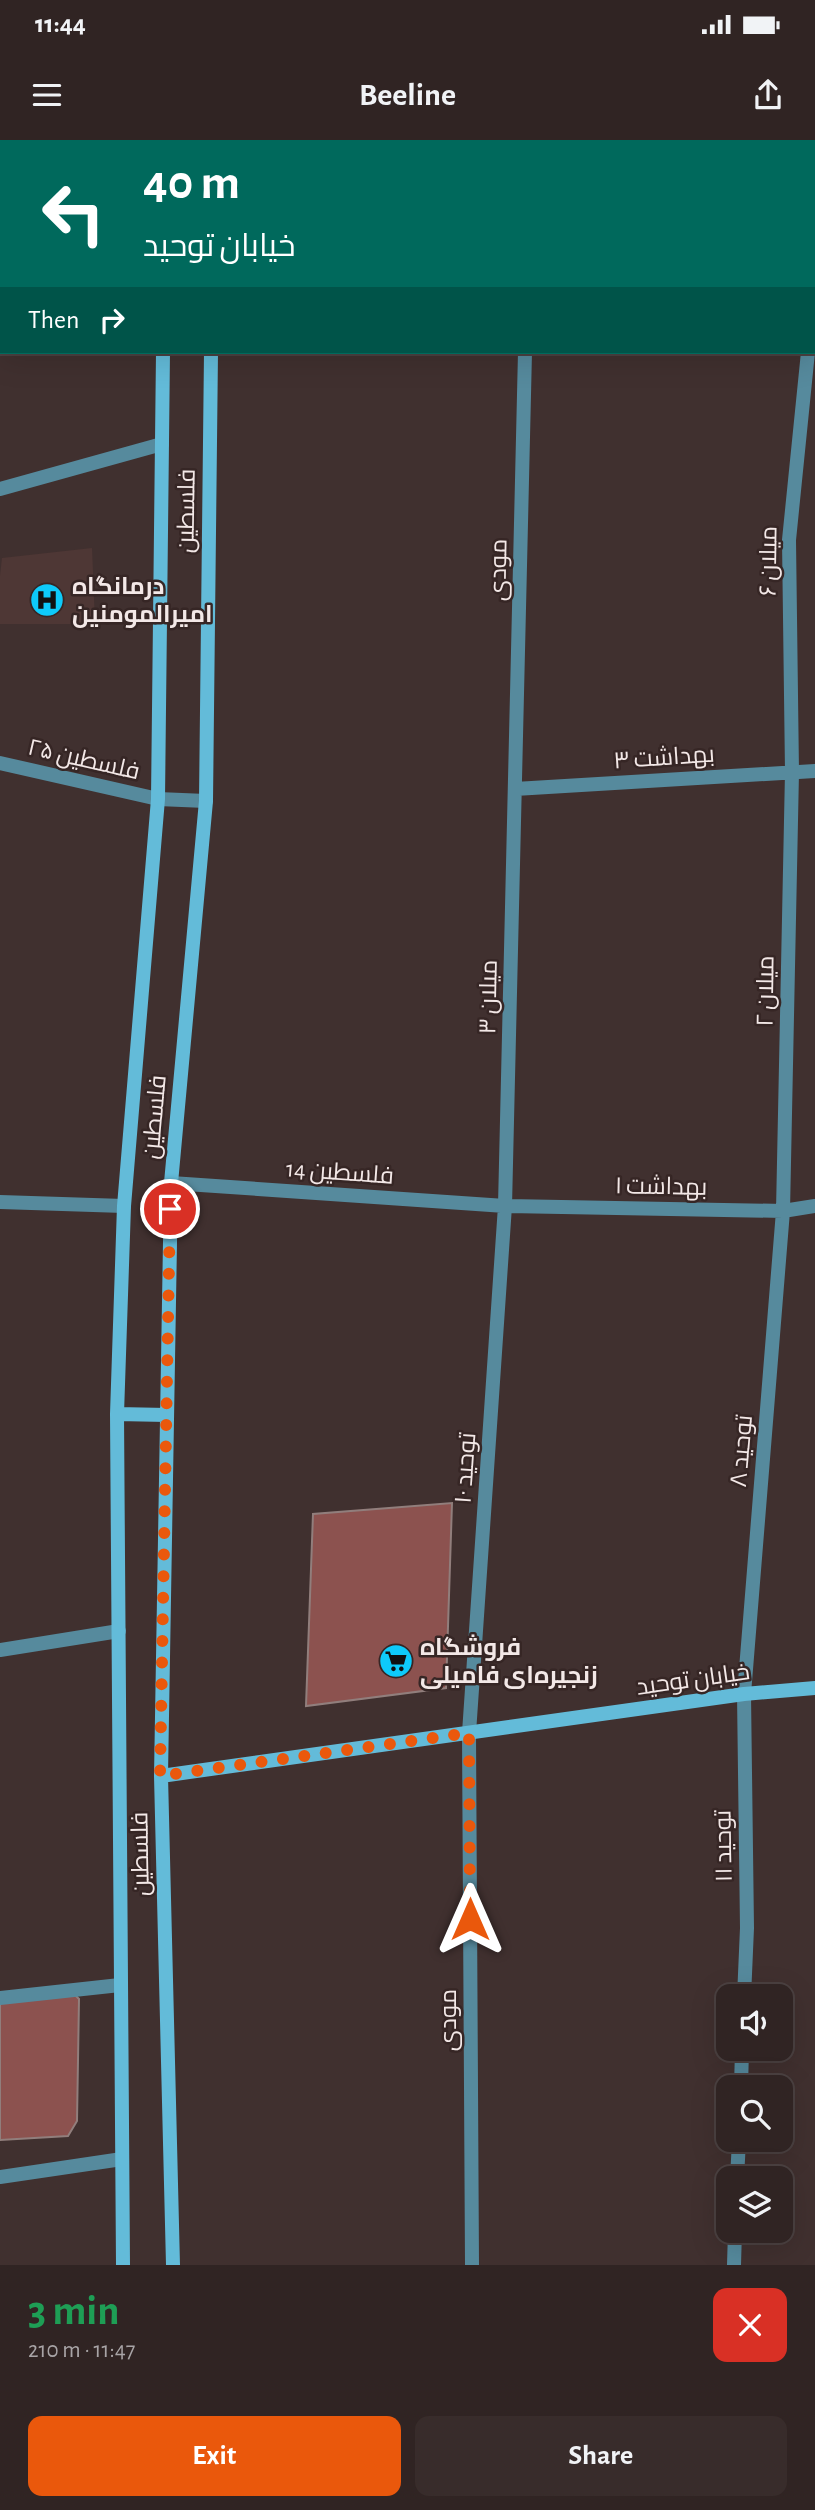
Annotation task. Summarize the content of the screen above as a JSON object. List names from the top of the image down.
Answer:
{
  "streets": {
    "street": [
      "فلسطین",
      "میلان ۶",
      "مودی",
      "بهداشت ۳",
      "فلسطین ۲۵",
      "میلان ۲",
      "میلان ۳",
      "فلسطین 14",
      "بهداشت ۱",
      "توحید ۸",
      "توحید ۱۰",
      "خیابان توحید",
      "توحید ۱۱"
    ]
  },
  "crossings": [
    ["فلسطین", "فلسطین ۲۵"],
    ["فلسطین", "فلسطین 14"],
    ["فلسطین", "خیابان توحید"],
    ["میلان ۶", "بهداشت ۳"],
    ["میلان ۶", "میلان ۲"],
    ["مودی", "بهداشت ۳"],
    ["مودی", "میلان ۳"],
    ["مودی", "توحید ۱۰"],
    ["مودی", "خیابان توحید"],
    ["بهداشت ۳", "میلان ۲"],
    ["بهداشت ۳", "میلان ۳"],
    ["میلان ۲", "بهداشت ۱"],
    ["میلان ۲", "توحید ۸"],
    ["میلان ۳", "فلسطین 14"],
    ["میلان ۳", "بهداشت ۱"],
    ["میلان ۳", "توحید ۱۰"],
    ["فلسطین 14", "بهداشت ۱"],
    ["فلسطین 14", "توحید ۱۰"],
    ["بهداشت ۱", "توحید ۸"],
    ["بهداشت ۱", "توحید ۱۰"],
    ["توحید ۸", "خیابان توحید"],
    ["توحید ۸", "توحید ۱۱"],
    ["توحید ۱۰", "خیابان توحید"],
    ["خیابان توحید", "توحید ۱۱"]
  ],
  "places": {
    "hospital": ["درمانگاه امیرالمومنین"],
    "supermarket": ["فروشگاه زنجیره‌ای فامیلی"]
  },
  "page": {
    "status": "11:44",
    "header": "Beeline",
    "turn": ["40 m", "خیابان توحید"],
    "then": "Then",
    "heading": ["3 min", "210 m · 11:47"],
    "buttons": ["Exit", "Share"]
  }
}
